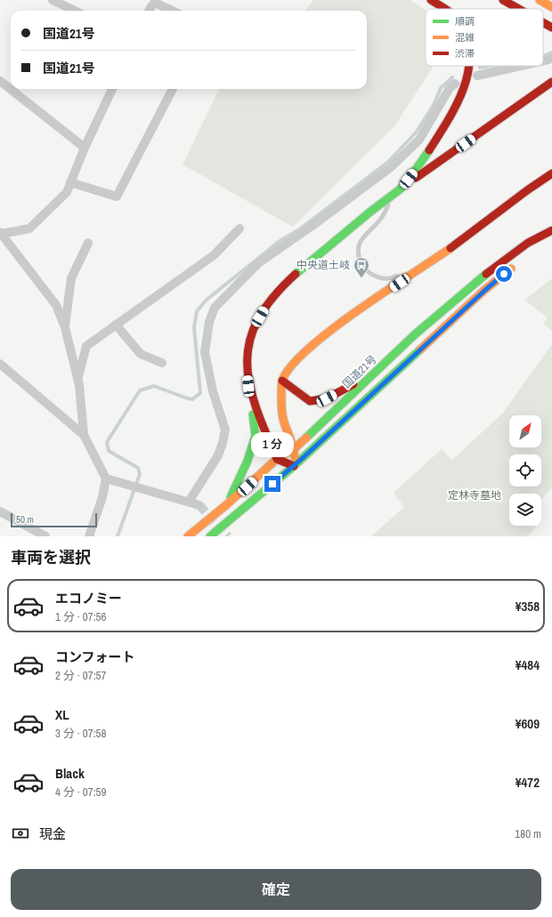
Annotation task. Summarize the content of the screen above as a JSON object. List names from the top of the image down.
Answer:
{
  "streets": {
    "highway": ["国道21号"]
  },
  "parks": ["定林寺墓地"],
  "places": {
    "bus stop": ["中央道土岐"]
  },
  "legend": ["順調", "混雑", "渋滞"],
  "scale_bar": "50 m",
  "north": "top right",
  "page": {
    "banner": ["国道21号", "国道21号"],
    "bubble": "1 分",
    "scale": "50 m",
    "heading": "車両を選択",
    "list": [
      {
        "name": "エコノミー",
        "note": "1 分 · 07:56",
        "value": "¥358"
      },
      {
        "name": "コンフォート",
        "note": "2 分 · 07:57",
        "value": "¥484"
      },
      {
        "name": "XL",
        "note": "3 分 · 07:58",
        "value": "¥609"
      },
      {
        "name": "Black",
        "note": "4 分 · 07:59",
        "value": "¥472"
      }
    ],
    "pay": ["現金", "180 m"],
    "buttons": "確定"
  }
}
